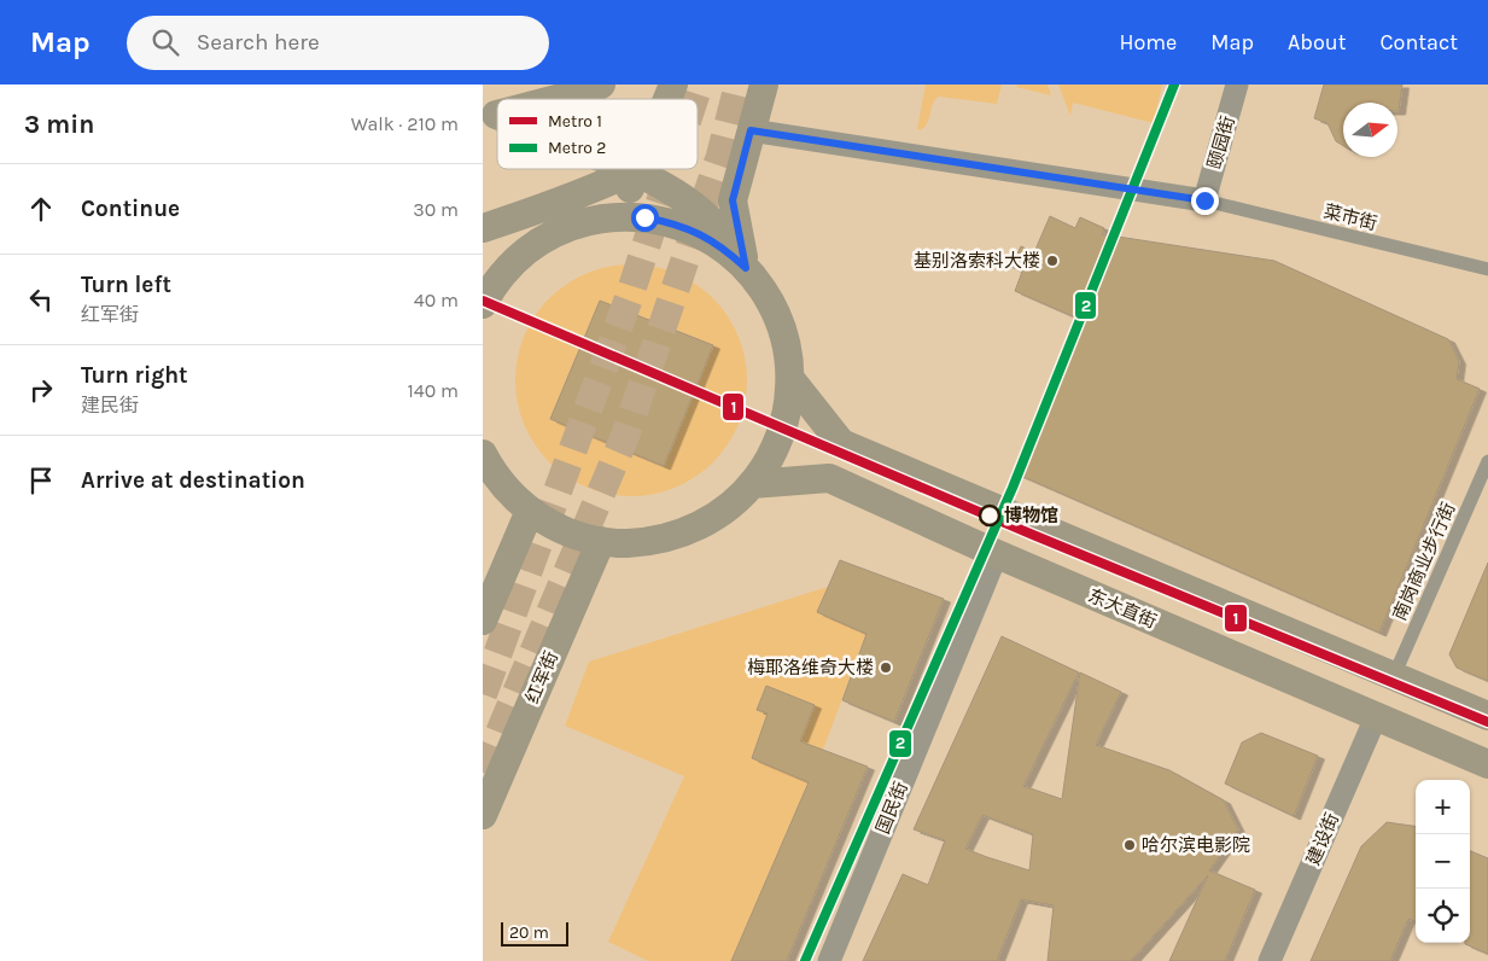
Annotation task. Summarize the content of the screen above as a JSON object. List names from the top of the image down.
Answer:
{
  "streets": {
    "main road": ["东大直街", "红军街"],
    "street": [
      "颐园街",
      "菜市街",
      "南岗商业步行街",
      "国民街",
      "建设街"
    ]
  },
  "crossings": [
    ["颐园街", "菜市街"],
    ["东大直街", "国民街"],
    ["东大直街", "建设街"]
  ],
  "places": [
    "基别洛索科大楼",
    "博物馆",
    "梅耶洛维奇大楼",
    "哈尔滨电影院"
  ],
  "lines": ["metro line 2", "metro line 1"],
  "legend": ["Metro 1", "Metro 2"],
  "scale_bar": "20 m",
  "north": "right",
  "page": {
    "header": "Map",
    "search": "Search here",
    "nav": [
      "Home",
      "Map",
      "About",
      "Contact"
    ],
    "heading": ["3 min", "Walk · 210 m"],
    "list": [
      ["Continue", "30 m"],
      ["Turn left", "红军街", "40 m"],
      ["Turn right", "建民街", "140 m"],
      "Arrive at destination"
    ],
    "map_buttons": ["+", "−"],
    "scale": "20 m"
  }
}
